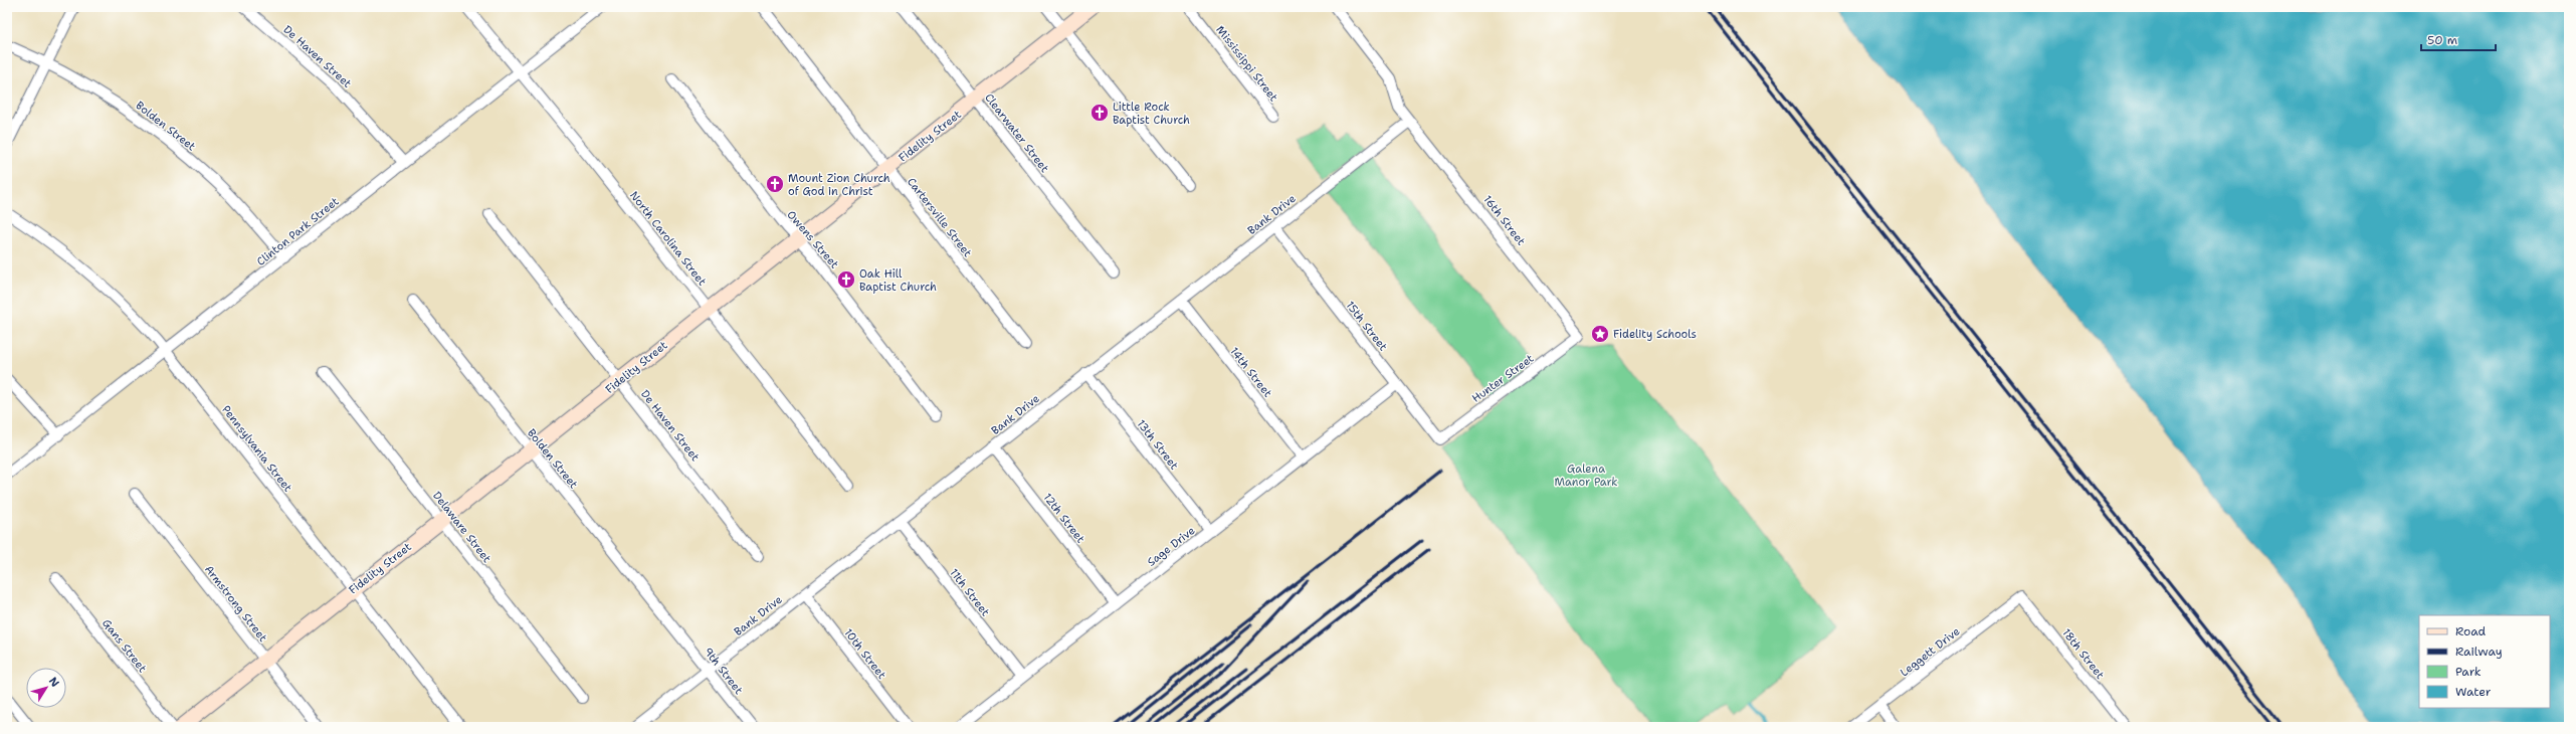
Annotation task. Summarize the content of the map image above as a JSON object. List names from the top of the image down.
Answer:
{
  "streets": {
    "main road": ["Fidelity Street"],
    "street": [
      "De Haven Street",
      "Mississippi Street",
      "Bolden Street",
      "Clearwater Street",
      "Bank Drive",
      "Cartersville Street",
      "16th Street",
      "Clinton Park Street",
      "North Carolina Street",
      "Owens Street",
      "15th Street",
      "14th Street",
      "Hunter Street",
      "13th Street",
      "Pennsylvania Street",
      "12th Street",
      "Delaware Street",
      "Sage Drive",
      "11th Street",
      "Armstrong Street",
      "Gans Street",
      "Leggett Drive",
      "10th Street",
      "18th Street",
      "9th Street"
    ]
  },
  "crossings": [
    ["De Haven Street", "Fidelity Street"],
    ["De Haven Street", "Clinton Park Street"],
    ["Bolden Street", "Fidelity Street"],
    ["Bolden Street", "Clinton Park Street"],
    ["Bolden Street", "9th Street"],
    ["Clearwater Street", "Fidelity Street"],
    ["Fidelity Street", "Cartersville Street"],
    ["Fidelity Street", "North Carolina Street"],
    ["Fidelity Street", "Owens Street"],
    ["Fidelity Street", "Pennsylvania Street"],
    ["Fidelity Street", "Delaware Street"],
    ["Fidelity Street", "Armstrong Street"],
    ["Bank Drive", "16th Street"],
    ["Bank Drive", "15th Street"],
    ["Bank Drive", "14th Street"],
    ["Bank Drive", "13th Street"],
    ["Bank Drive", "12th Street"],
    ["Bank Drive", "11th Street"],
    ["Bank Drive", "10th Street"],
    ["Bank Drive", "9th Street"],
    ["16th Street", "Hunter Street"],
    ["Clinton Park Street", "North Carolina Street"],
    ["Clinton Park Street", "Pennsylvania Street"],
    ["15th Street", "Hunter Street"],
    ["15th Street", "Sage Drive"],
    ["14th Street", "Sage Drive"],
    ["13th Street", "Sage Drive"],
    ["12th Street", "Sage Drive"],
    ["Sage Drive", "11th Street"],
    ["Leggett Drive", "18th Street"]
  ],
  "parks": ["Galena Manor Park"],
  "places": {
    "church": ["Little Rock Baptist Church", "Mount Zion Church of God in Christ", "Oak Hill Baptist Church"],
    "place": ["Fidelity Schools"]
  },
  "legend": [
    "Road",
    "Railway",
    "Park",
    "Water"
  ],
  "scale_bar": "50 m",
  "north": "top right"
}
